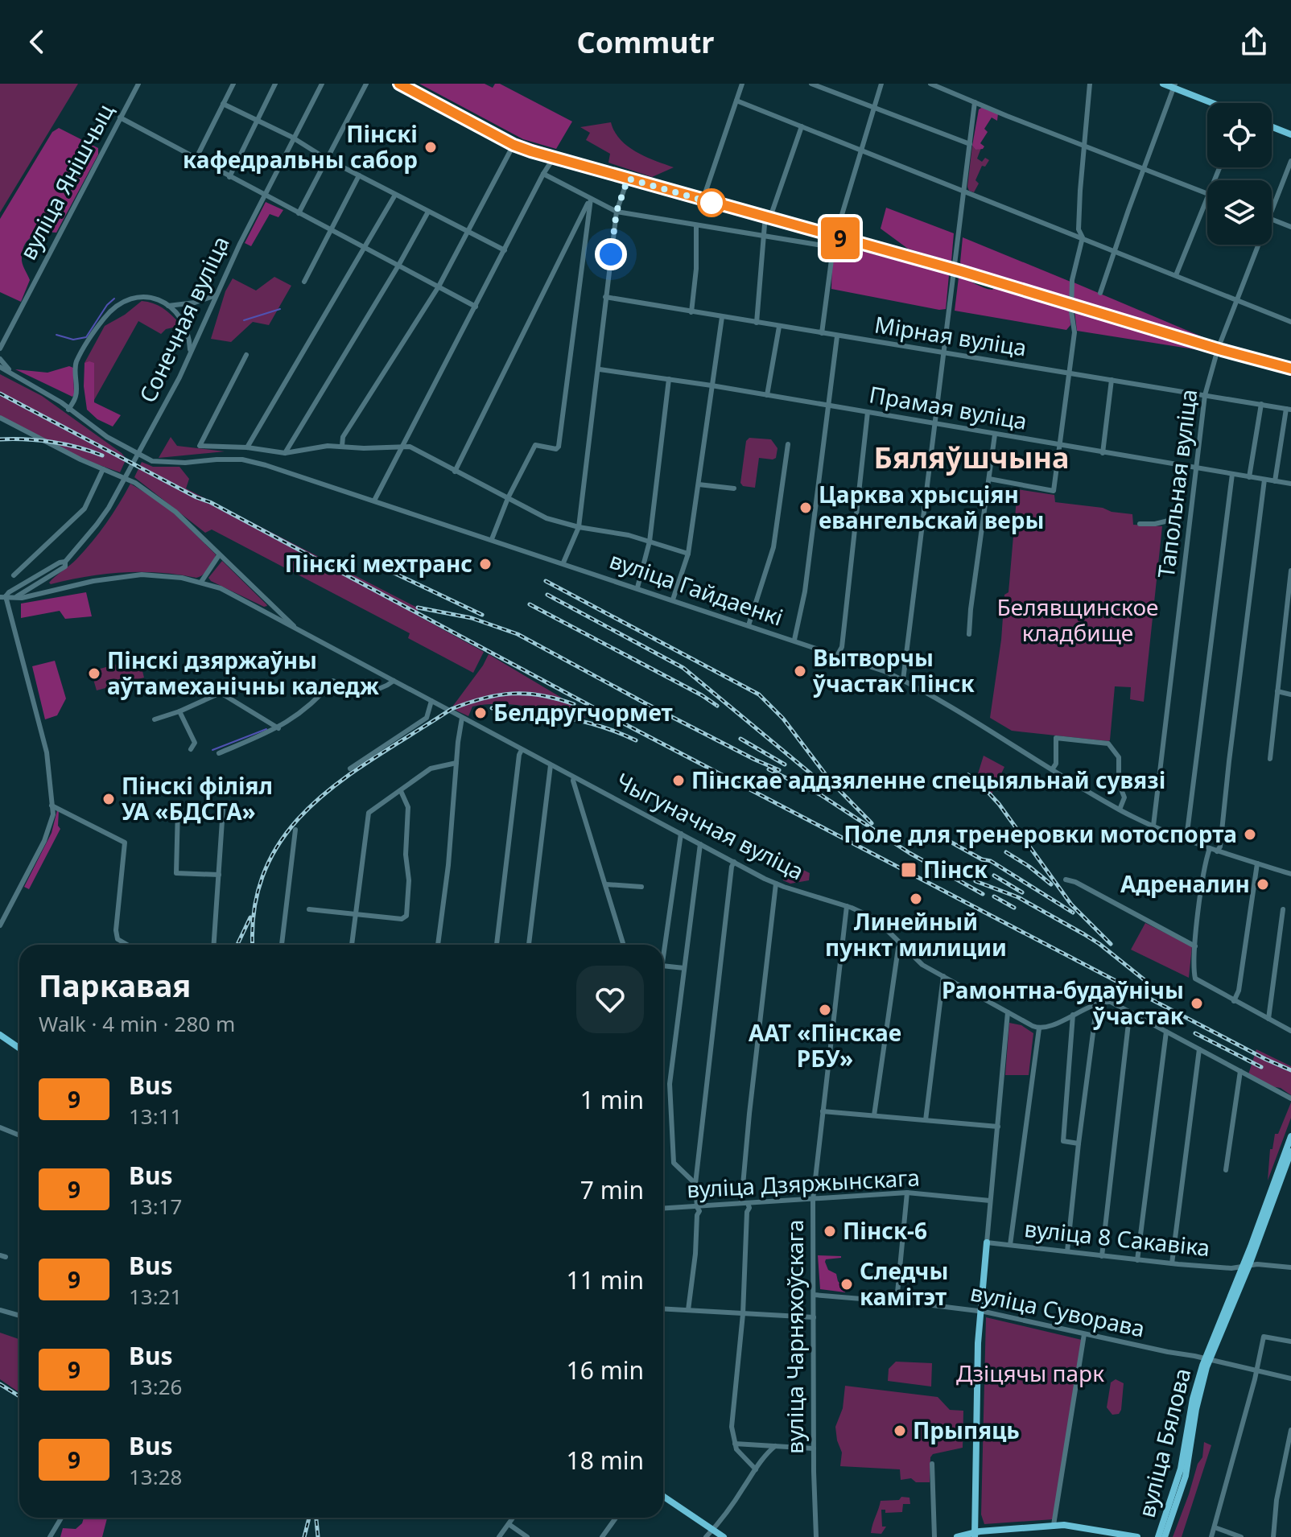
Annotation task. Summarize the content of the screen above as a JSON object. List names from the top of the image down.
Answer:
{
  "streets": {
    "main road": ["вуліца Бялова"],
    "street": [
      "вуліца Янішчыц",
      "Сонечная вуліца",
      "Мірная вуліца",
      "Прамая вуліца",
      "Тапольная вуліца",
      "вуліца Гайдаенкі",
      "Чыгуначная вуліца",
      "вуліца Дзяржынскага",
      "вуліца 8 Сакавіка",
      "вуліца Суворава",
      "вуліца Чарняхоўскага"
    ]
  },
  "crossings": [
    ["Мірная вуліца", "Тапольная вуліца"],
    ["Прамая вуліца", "Тапольная вуліца"],
    ["Тапольная вуліца", "вуліца Гайдаенкі"],
    ["Чыгуначная вуліца", "вуліца Чарняхоўскага"],
    ["вуліца Дзяржынскага", "вуліца Чарняхоўскага"],
    ["вуліца Суворава", "вуліца Чарняхоўскага"],
    ["вуліца Суворава", "вуліца Бялова"]
  ],
  "districts": ["Бяляўшчына"],
  "parks": ["Белявщинское кладбище", "Дзіцячы парк"],
  "places": {
    "other": [
      "Пінскі кафедральны сабор",
      "Царква хрысціян евангельскай веры",
      "Пінскі мехтранс",
      "Вытворчы ўчастак Пінск",
      "Пінскі дзяржаўны аўтамеханічны каледж",
      "Белдругчормет",
      "Пінскае аддзяленне спецыяльнай сувязі",
      "Пінскі філіял УА «БДСГА»",
      "Поле для тренеровки мотоспорта",
      "Адреналин",
      "Линейный пункт милиции",
      "Рамонтна-будаўнічы ўчастак",
      "ААТ «Пінскае РБУ»",
      "Пінск-6",
      "Следчы камітэт",
      "Прыпяць"
    ],
    "transit": ["Пінск"]
  },
  "lines": ["bus line 9"],
  "page": {
    "header": "Commutr",
    "on_map": "9",
    "heading": ["Паркавая", "Walk · 4 min · 280 m"],
    "list": [
      {
        "mark": "9",
        "name": "Bus",
        "note": "13:11",
        "value": "1 min"
      },
      {
        "mark": "9",
        "name": "Bus",
        "note": "13:17",
        "value": "7 min"
      },
      {
        "mark": "9",
        "name": "Bus",
        "note": "13:21",
        "value": "11 min"
      },
      {
        "mark": "9",
        "name": "Bus",
        "note": "13:26",
        "value": "16 min"
      },
      {
        "mark": "9",
        "name": "Bus",
        "note": "13:28",
        "value": "18 min"
      }
    ]
  }
}
